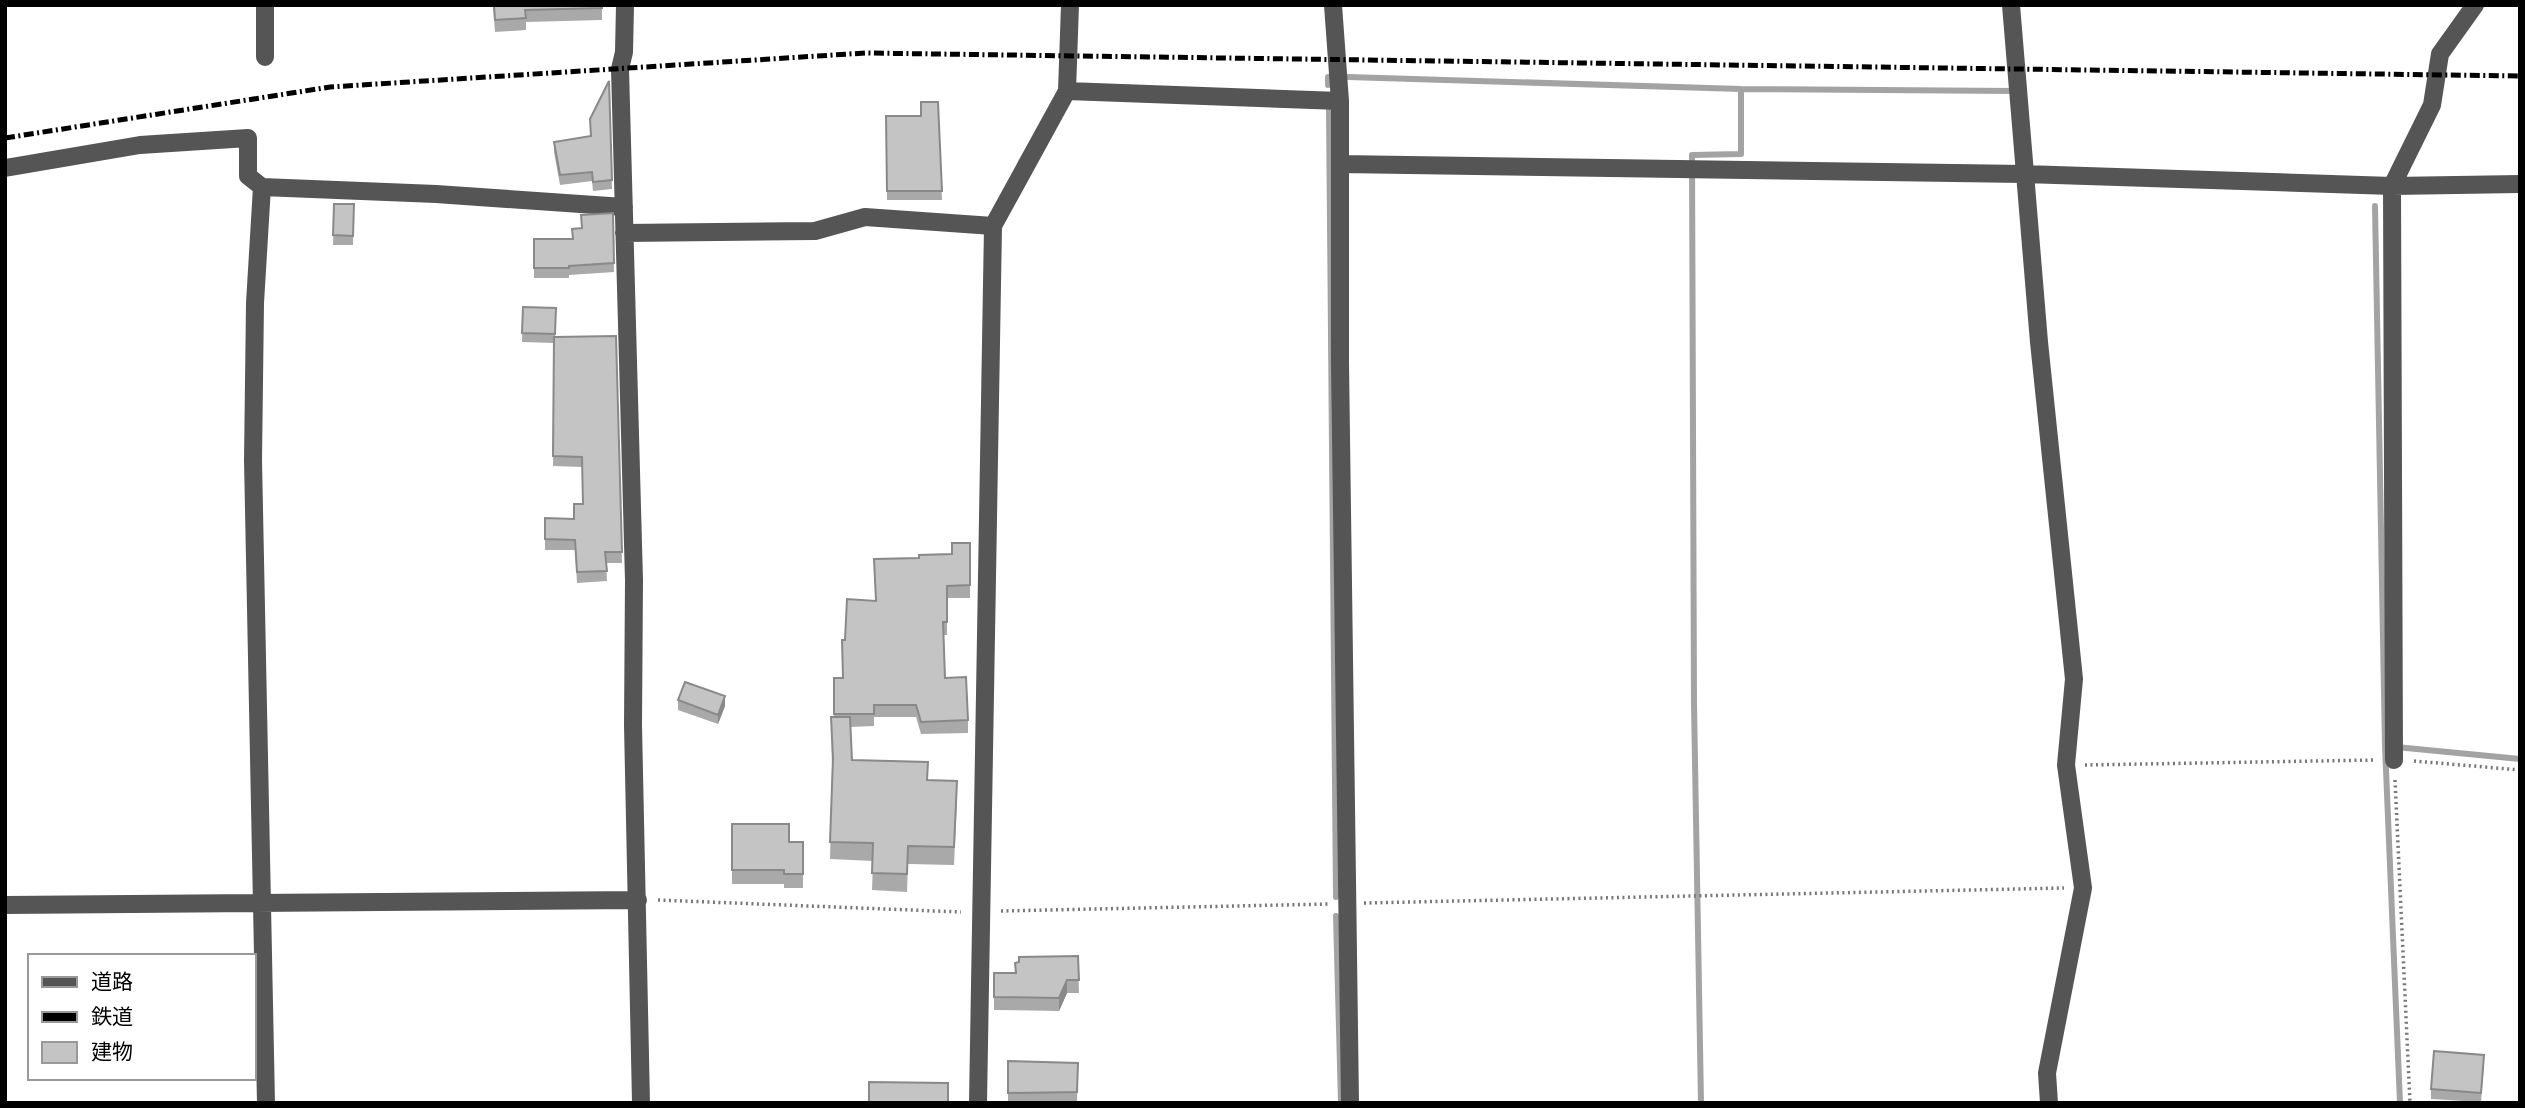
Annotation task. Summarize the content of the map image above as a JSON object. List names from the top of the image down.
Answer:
{
  "legend": ["道路", "鉄道", "建物"]
}
